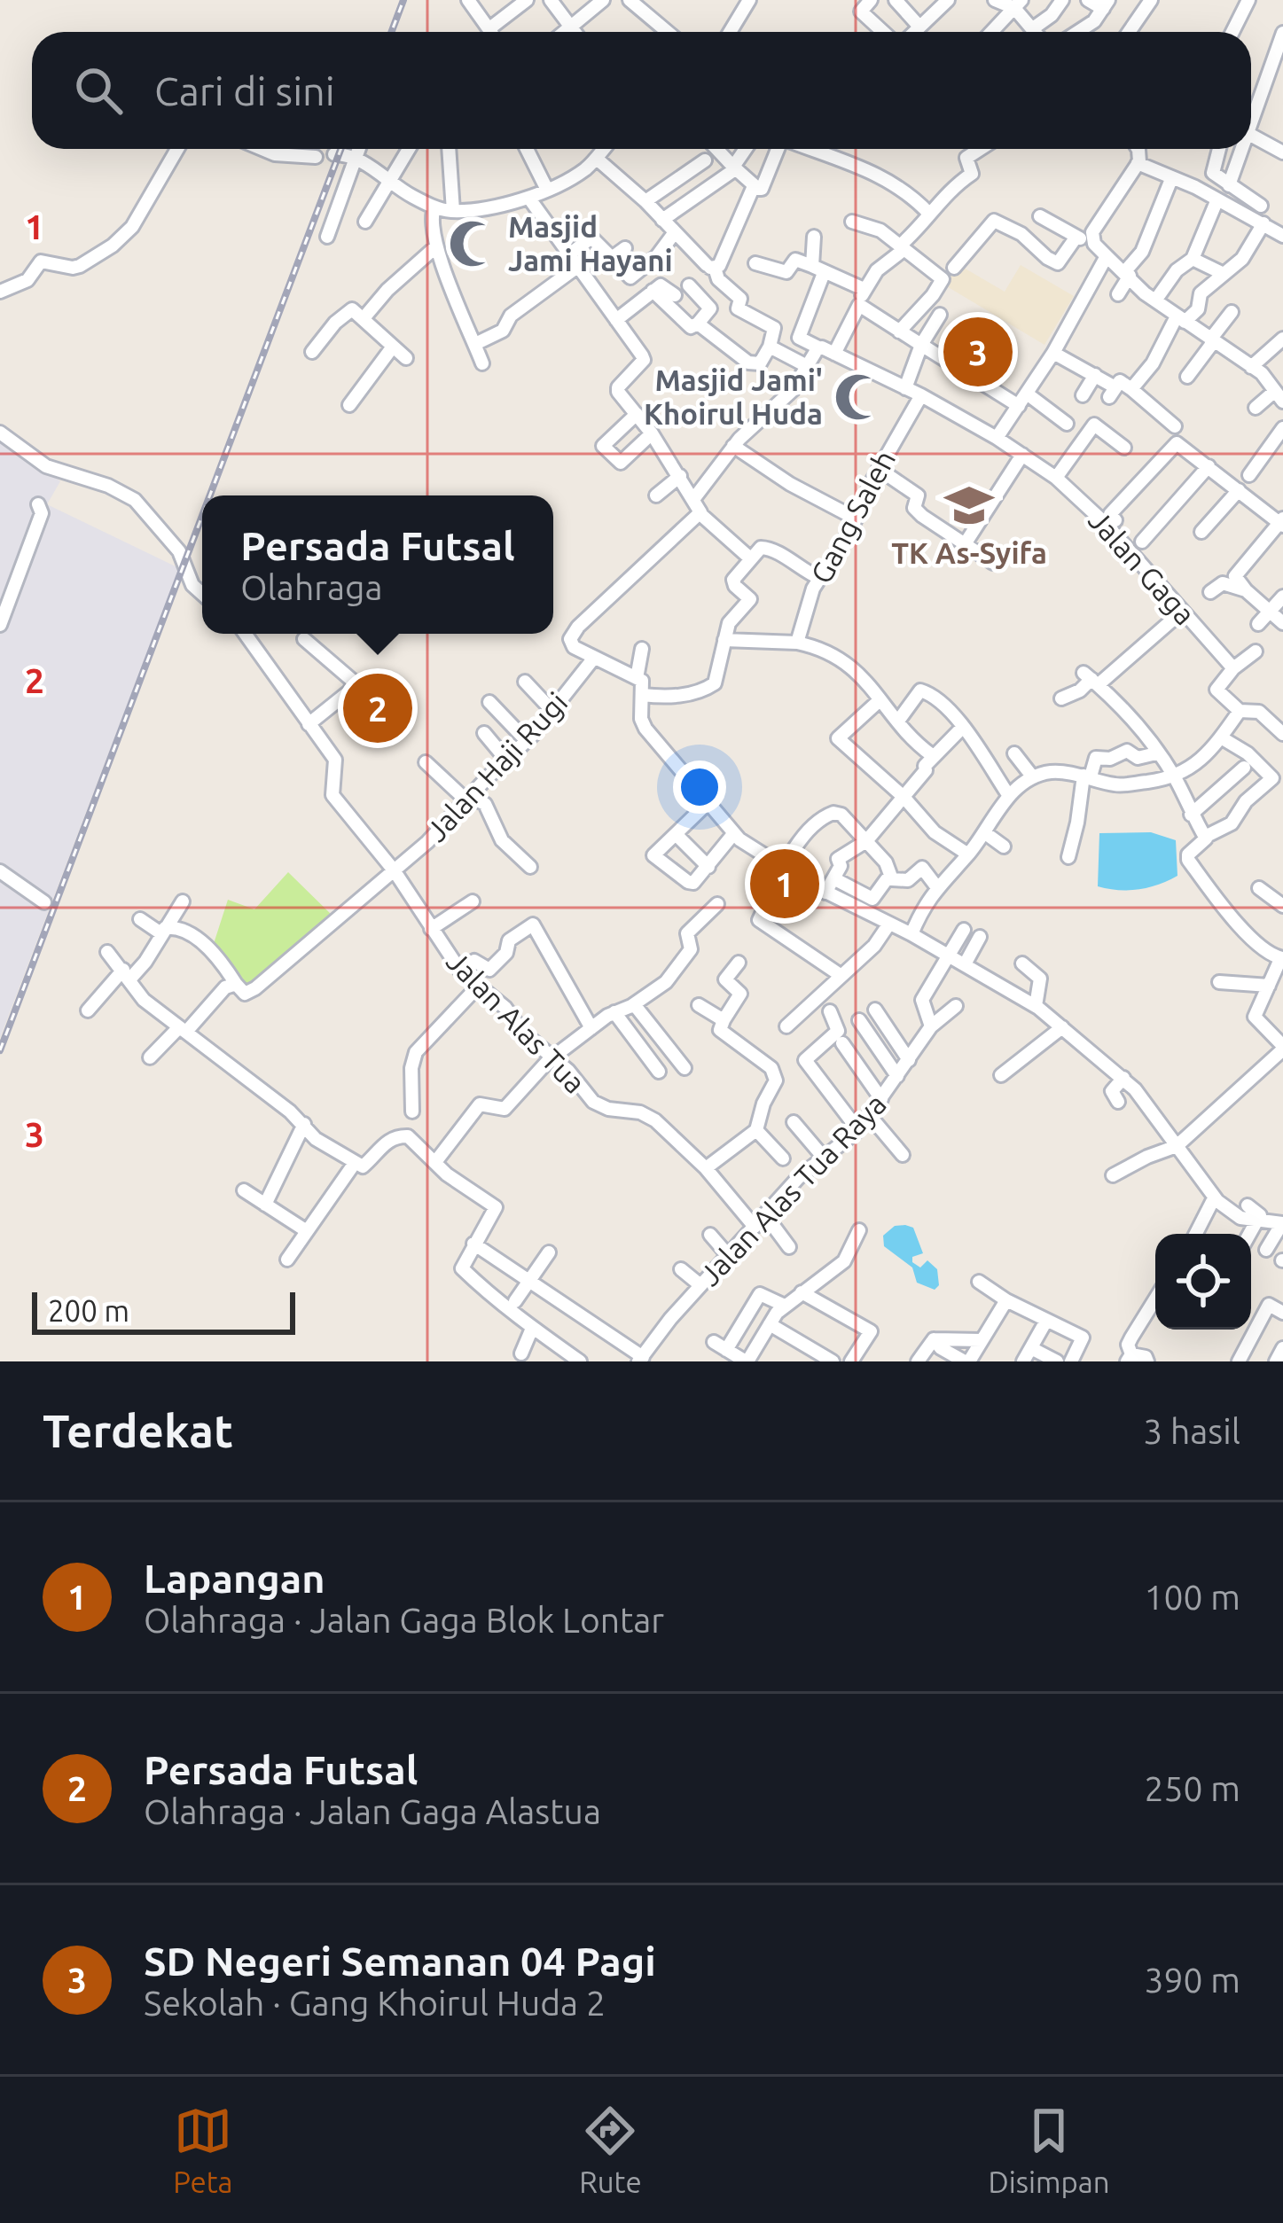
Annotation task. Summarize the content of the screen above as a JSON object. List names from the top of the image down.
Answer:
{
  "streets": {
    "street": [
      "Gang Saleh",
      "Jalan Gaga",
      "Jalan Haji Rugi",
      "Jalan Alas Tua",
      "Jalan Alas Tua Raya"
    ]
  },
  "crossings": [
    ["Gang Saleh", "Jalan Gaga"],
    ["Jalan Haji Rugi", "Jalan Alas Tua"],
    ["Jalan Alas Tua", "Jalan Alas Tua Raya"]
  ],
  "places": {
    "mosque": ["Masjid Jami Hayani", "Masjid Jami' Khoirul Huda"],
    "school or university": ["TK As-Syifa"]
  },
  "scale_bar": "200 m",
  "page": {
    "search": "Cari di sini",
    "pins": ["3", "2", "1"],
    "popup": ["Persada Futsal", "Olahraga"],
    "scale": "200 m",
    "heading": ["Terdekat", "3 hasil"],
    "list": [
      {
        "mark": "1",
        "name": "Lapangan",
        "note": "Olahraga · Jalan Gaga Blok Lontar",
        "value": "100 m"
      },
      {
        "mark": "2",
        "name": "Persada Futsal",
        "note": "Olahraga · Jalan Gaga Alastua",
        "value": "250 m"
      },
      {
        "mark": "3",
        "name": "SD Negeri Semanan 04 Pagi",
        "note": "Sekolah · Gang Khoirul Huda 2",
        "value": "390 m"
      }
    ],
    "nav": ["Peta", "Rute", "Disimpan"]
  },
  "grid": {
    "rows": ["1", "2", "3"]
  }
}
